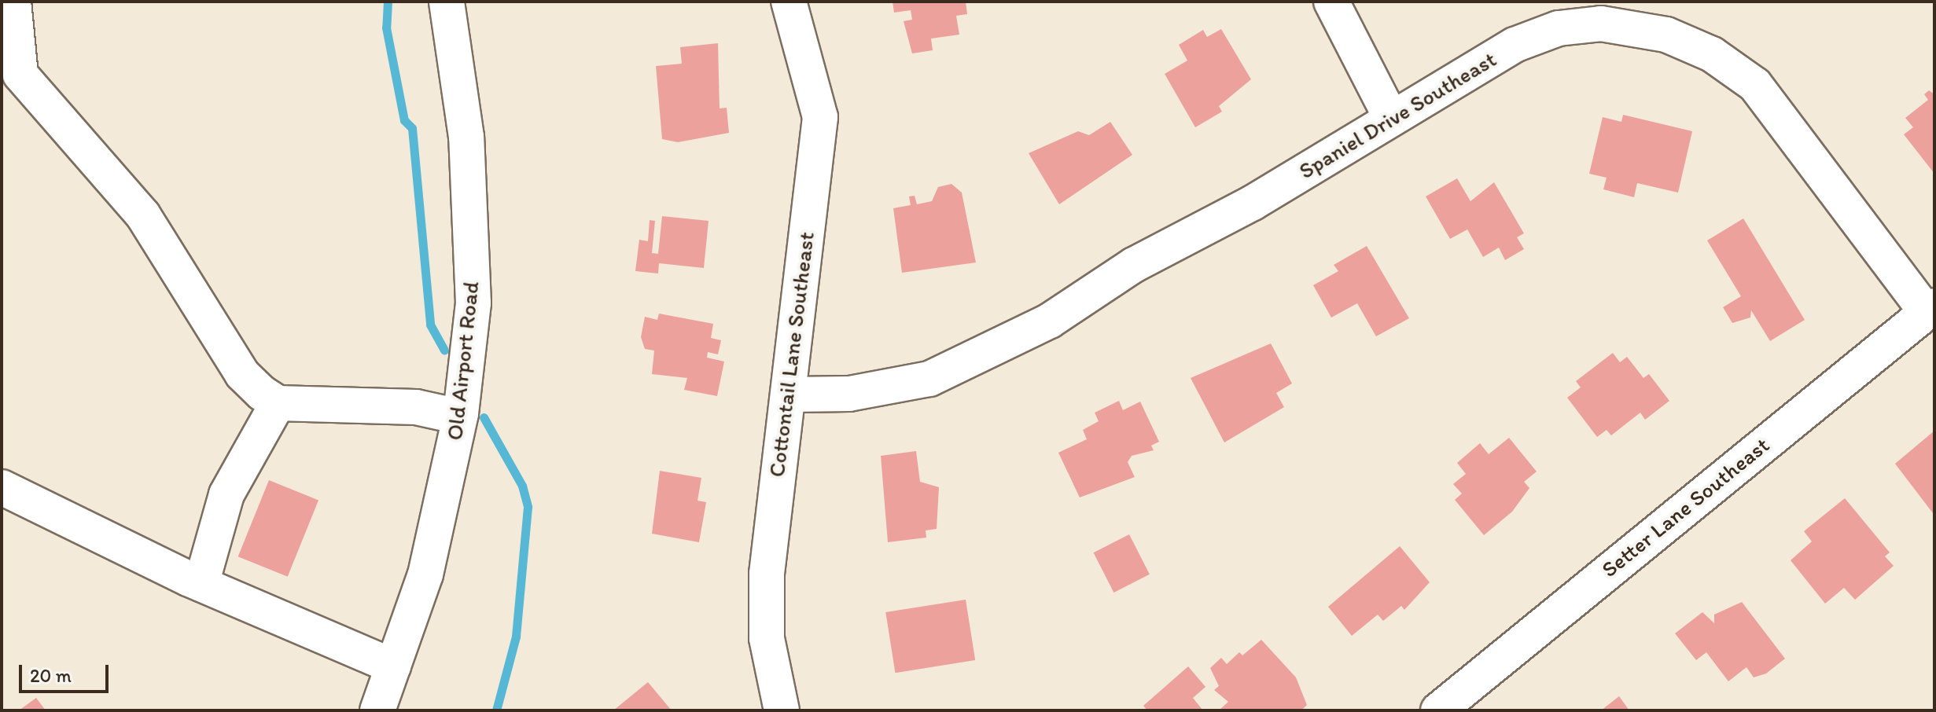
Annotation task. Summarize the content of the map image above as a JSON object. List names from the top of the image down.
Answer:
{
  "streets": {
    "street": [
      "Spaniel Drive Southeast",
      "Cottontail Lane Southeast",
      "Old Airport Road",
      "Setter Lane Southeast"
    ]
  },
  "crossings": [
    ["Spaniel Drive Southeast", "Cottontail Lane Southeast"],
    ["Spaniel Drive Southeast", "Setter Lane Southeast"]
  ],
  "scale_bar": "20 m"
}
